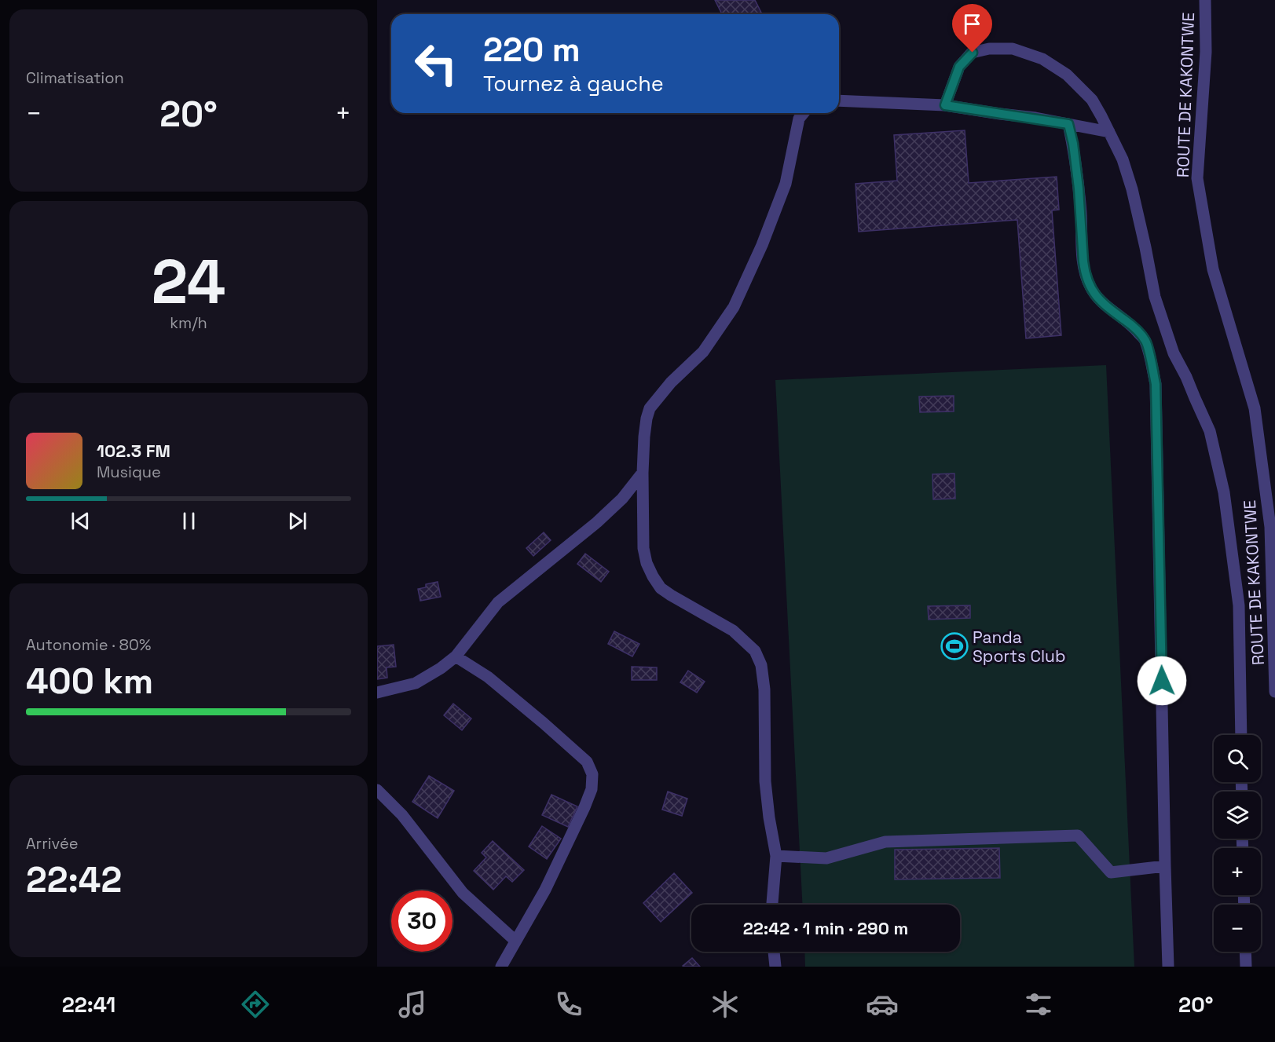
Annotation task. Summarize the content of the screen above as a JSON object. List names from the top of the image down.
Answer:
{
  "streets": {
    "street": ["ROUTE DE KAKONTWE"]
  },
  "places": {
    "sports": ["Panda Sports Club"]
  },
  "page": {
    "tile": [
      "Climatisation",
      ["24", "km/h"],
      ["Autonomie · 80%", "400 km"],
      ["Arrivée", "22:42"]
    ],
    "turn": ["220 m", "Tournez à gauche"],
    "heat": ["−", "20°", "+"],
    "song": ["102.3 FM", "Musique"],
    "map_buttons": ["+", "−"],
    "limit": "30",
    "trip": "22:42 · 1 min · 290 m",
    "tabs": ["22:41", "20°"]
  }
}
